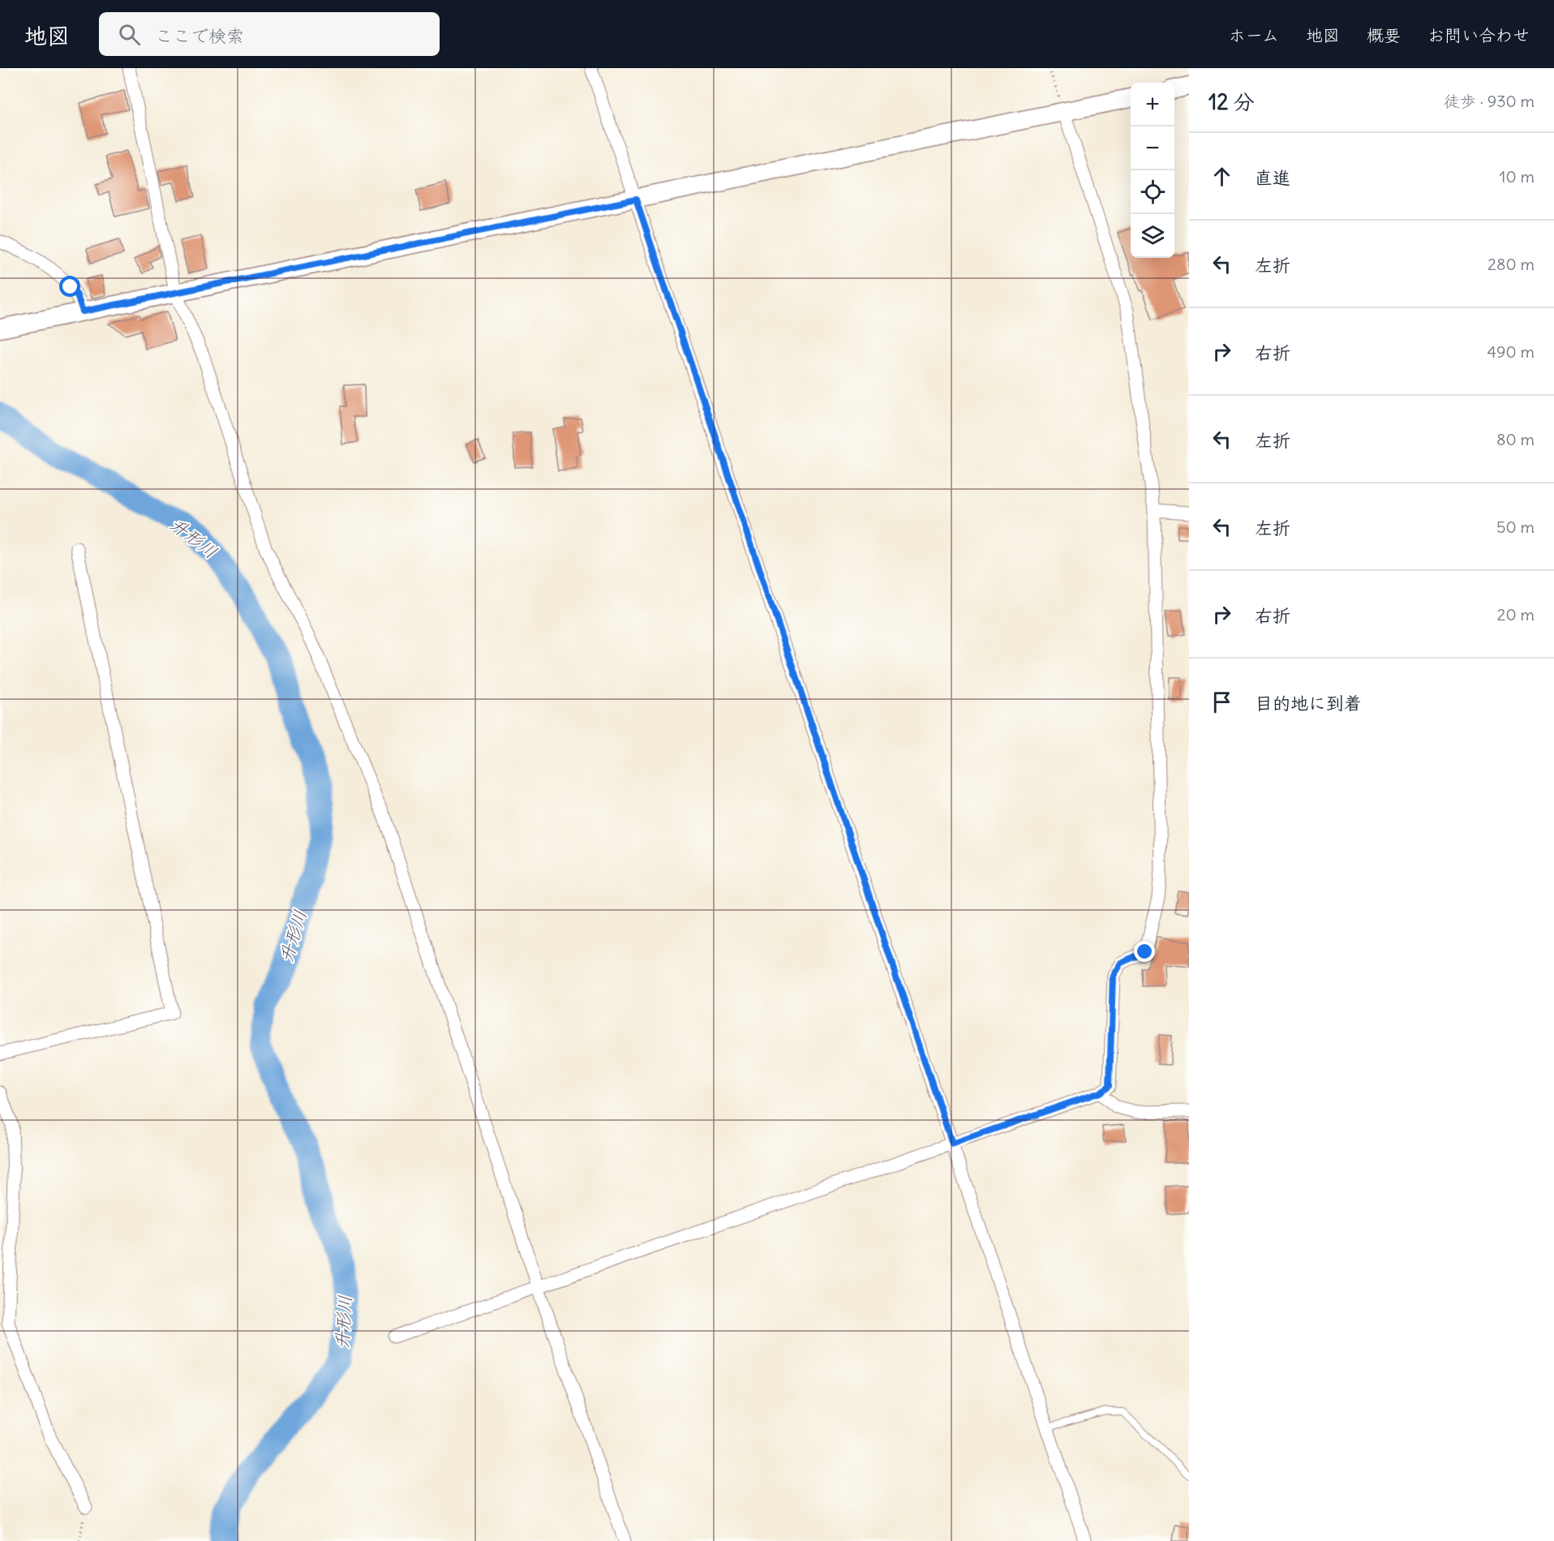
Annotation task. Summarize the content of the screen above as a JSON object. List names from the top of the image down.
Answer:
{
  "water": ["升形川"],
  "page": {
    "header": "地図",
    "search": "ここで検索",
    "nav": [
      "ホーム",
      "地図",
      "概要",
      "お問い合わせ"
    ],
    "heading": ["12 分", "徒歩 · 930 m"],
    "map_buttons": ["+", "−"],
    "list": [
      ["直進", "10 m"],
      ["左折", "280 m"],
      ["右折", "490 m"],
      ["左折", "80 m"],
      ["左折", "50 m"],
      ["右折", "20 m"],
      "目的地に到着"
    ]
  }
}
